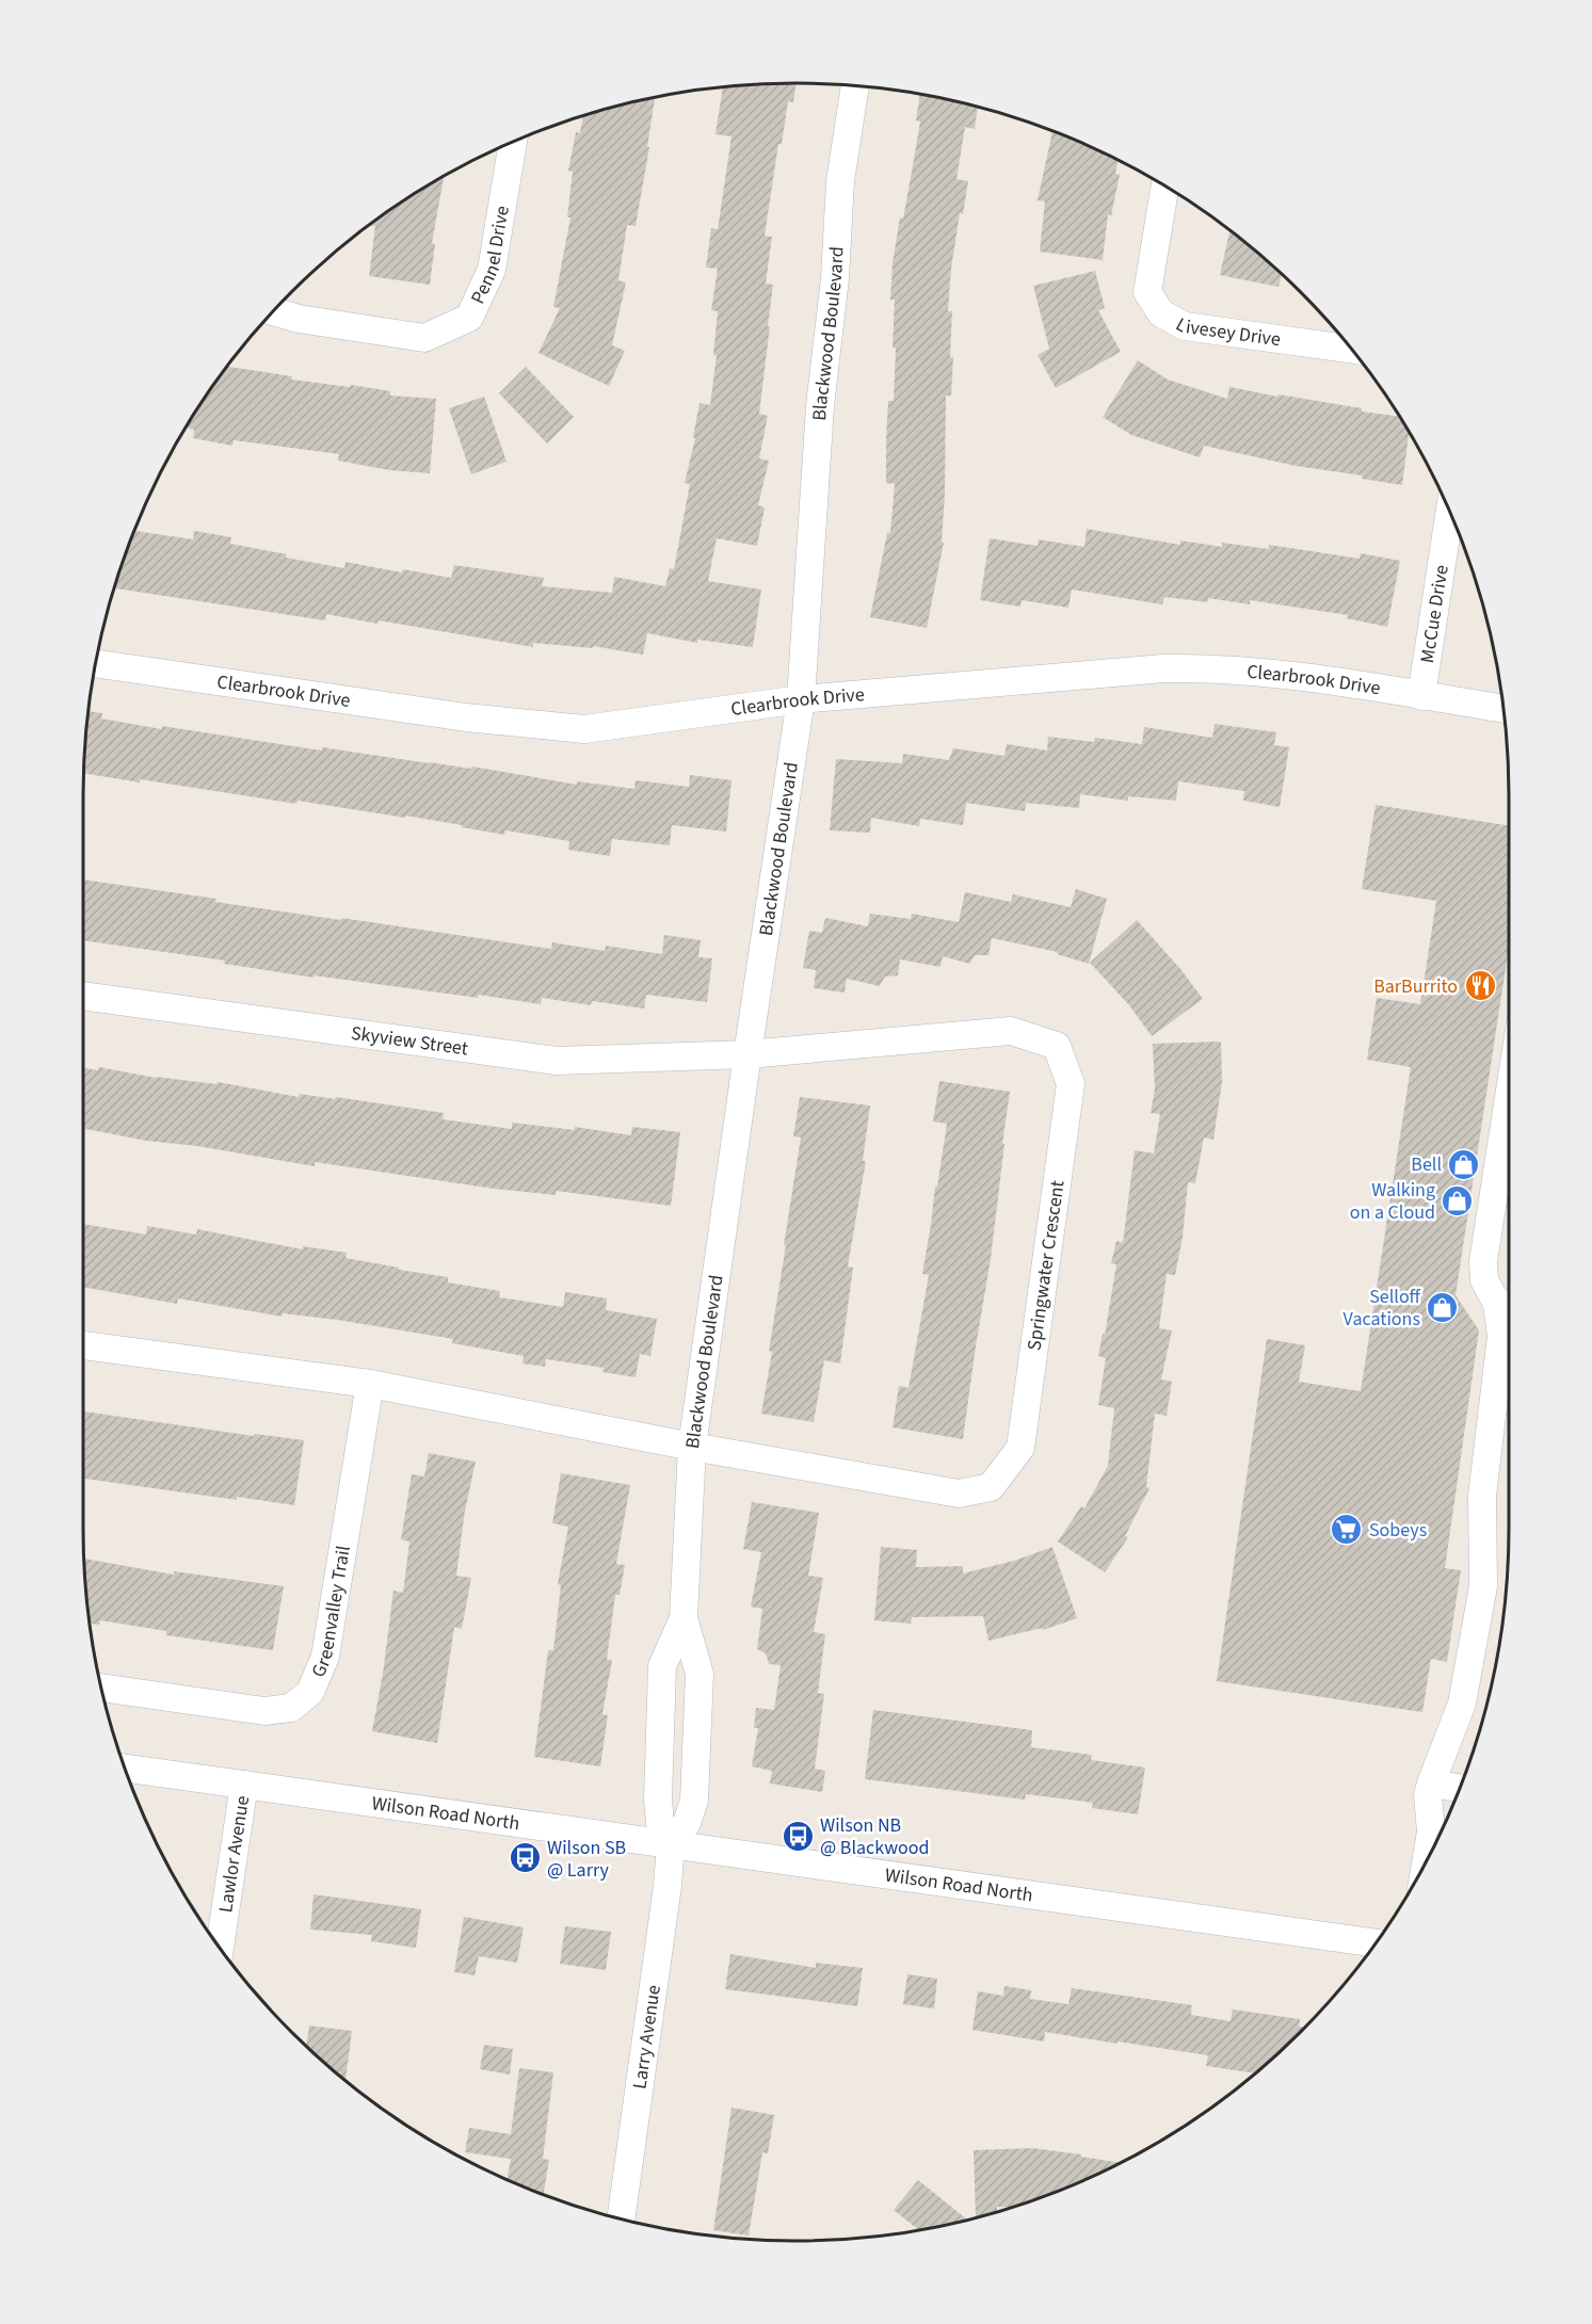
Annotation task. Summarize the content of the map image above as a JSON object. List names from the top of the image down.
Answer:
{
  "streets": {
    "street": [
      "Pennel Drive",
      "Livesey Drive",
      "Blackwood Boulevard",
      "McCue Drive",
      "Clearbrook Drive",
      "Skyview Street",
      "Springwater Crescent",
      "Greenvalley Trail",
      "Wilson Road North",
      "Lawlor Avenue",
      "Larry Avenue"
    ]
  },
  "crossings": [
    ["Blackwood Boulevard", "Clearbrook Drive"],
    ["Blackwood Boulevard", "Skyview Street"],
    ["Blackwood Boulevard", "Springwater Crescent"],
    ["Blackwood Boulevard", "Wilson Road North"],
    ["Blackwood Boulevard", "Larry Avenue"],
    ["McCue Drive", "Clearbrook Drive"],
    ["Skyview Street", "Springwater Crescent"],
    ["Wilson Road North", "Lawlor Avenue"],
    ["Wilson Road North", "Larry Avenue"]
  ],
  "places": {
    "restaurant": ["BarBurrito"],
    "shop": ["Bell", "Walking on a Cloud", "Selloff Vacations"],
    "supermarket": ["Sobeys"],
    "bus stop": ["Wilson NB @ Blackwood", "Wilson SB @ Larry"]
  }
}
